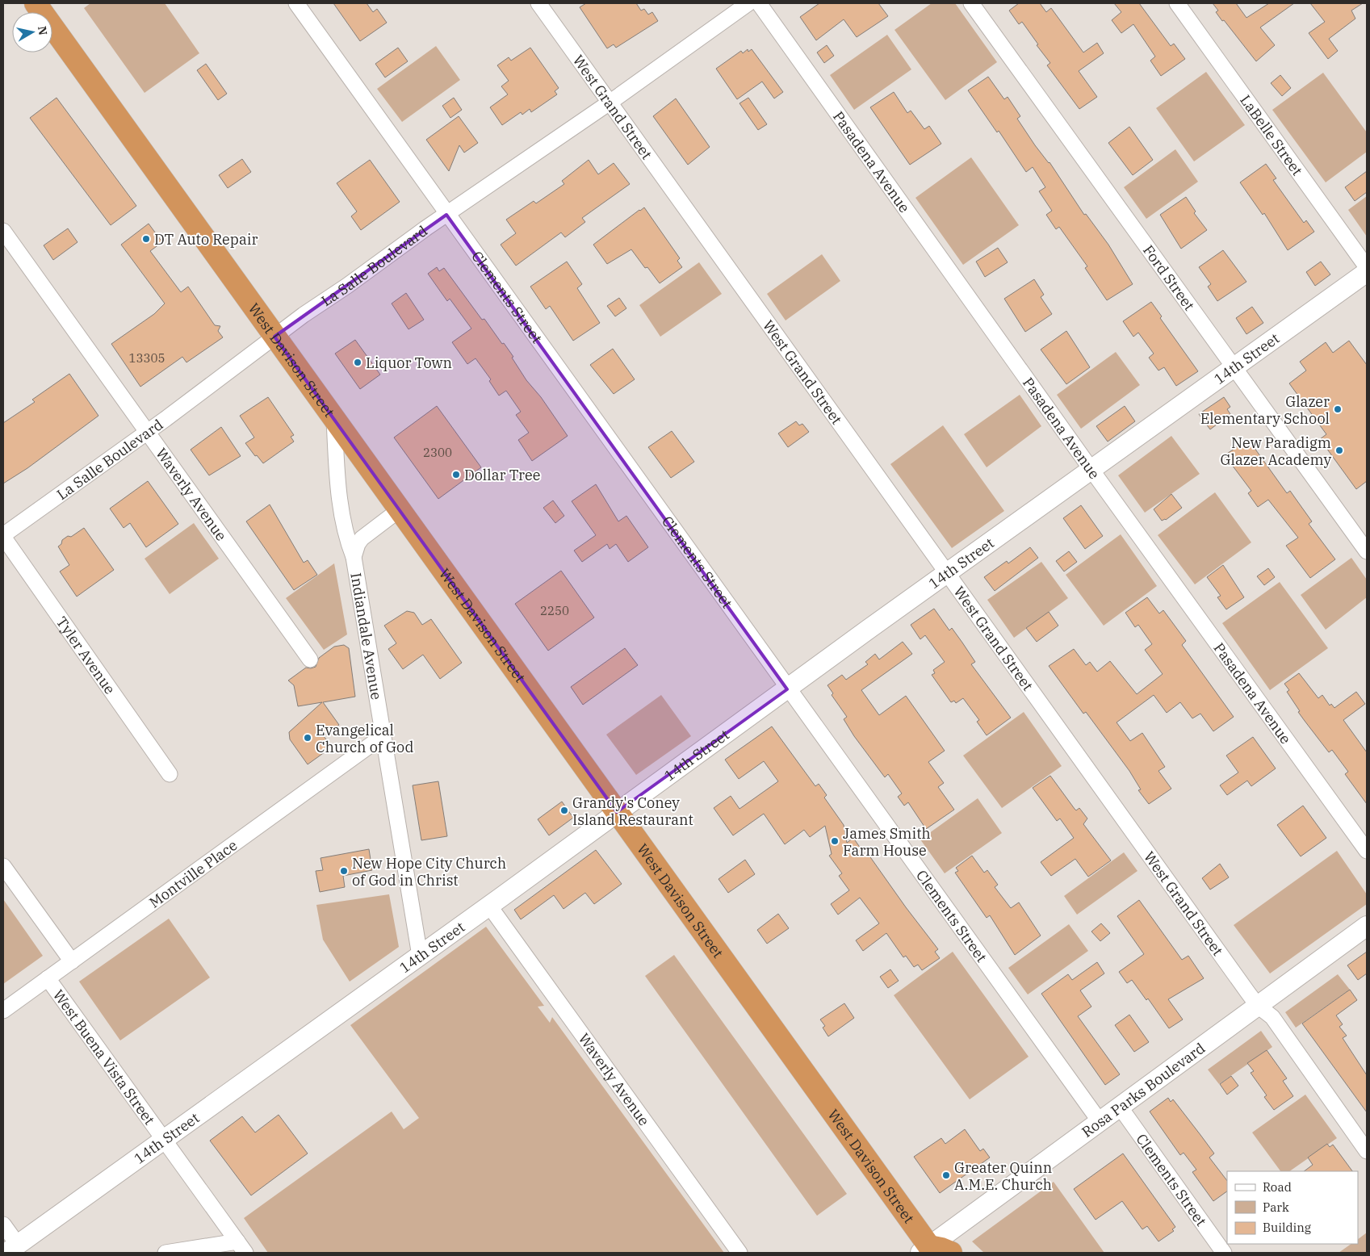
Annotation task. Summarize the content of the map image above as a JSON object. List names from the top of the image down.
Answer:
{
  "streets": {
    "highway": ["West Davison Street"],
    "street": [
      "West Grand Street",
      "LaBelle Street",
      "Pasadena Avenue",
      "La Salle Boulevard",
      "Ford Street",
      "Clements Street",
      "14th Street",
      "Waverly Avenue",
      "Indiandale Avenue",
      "Tyler Avenue",
      "Montville Place",
      "West Buena Vista Street",
      "Rosa Parks Boulevard"
    ]
  },
  "crossings": [
    ["West Grand Street", "La Salle Boulevard"],
    ["West Grand Street", "14th Street"],
    ["West Grand Street", "Rosa Parks Boulevard"],
    ["Pasadena Avenue", "14th Street"],
    ["La Salle Boulevard", "Clements Street"],
    ["La Salle Boulevard", "West Davison Street"],
    ["La Salle Boulevard", "Waverly Avenue"],
    ["La Salle Boulevard", "Tyler Avenue"],
    ["Ford Street", "14th Street"],
    ["Clements Street", "14th Street"],
    ["Clements Street", "Rosa Parks Boulevard"],
    ["14th Street", "West Davison Street"],
    ["14th Street", "Waverly Avenue"],
    ["14th Street", "Indiandale Avenue"],
    ["14th Street", "West Buena Vista Street"],
    ["West Davison Street", "Indiandale Avenue"],
    ["West Davison Street", "Rosa Parks Boulevard"],
    ["Indiandale Avenue", "Montville Place"],
    ["Montville Place", "West Buena Vista Street"]
  ],
  "places": [
    "DT Auto Repair",
    "Liquor Town",
    "Glazer Elementary School",
    "New Paradigm Glazer Academy",
    "Dollar Tree",
    "Evangelical Church of God",
    "Grandy's Coney Island Restaurant",
    "James Smith Farm House",
    "New Hope City Church of God in Christ",
    "Greater Quinn A.M.E. Church"
  ],
  "house_numbers": ["13305", "2300", "2250"],
  "legend": ["Road", "Park", "Building"],
  "north": "right"
}
